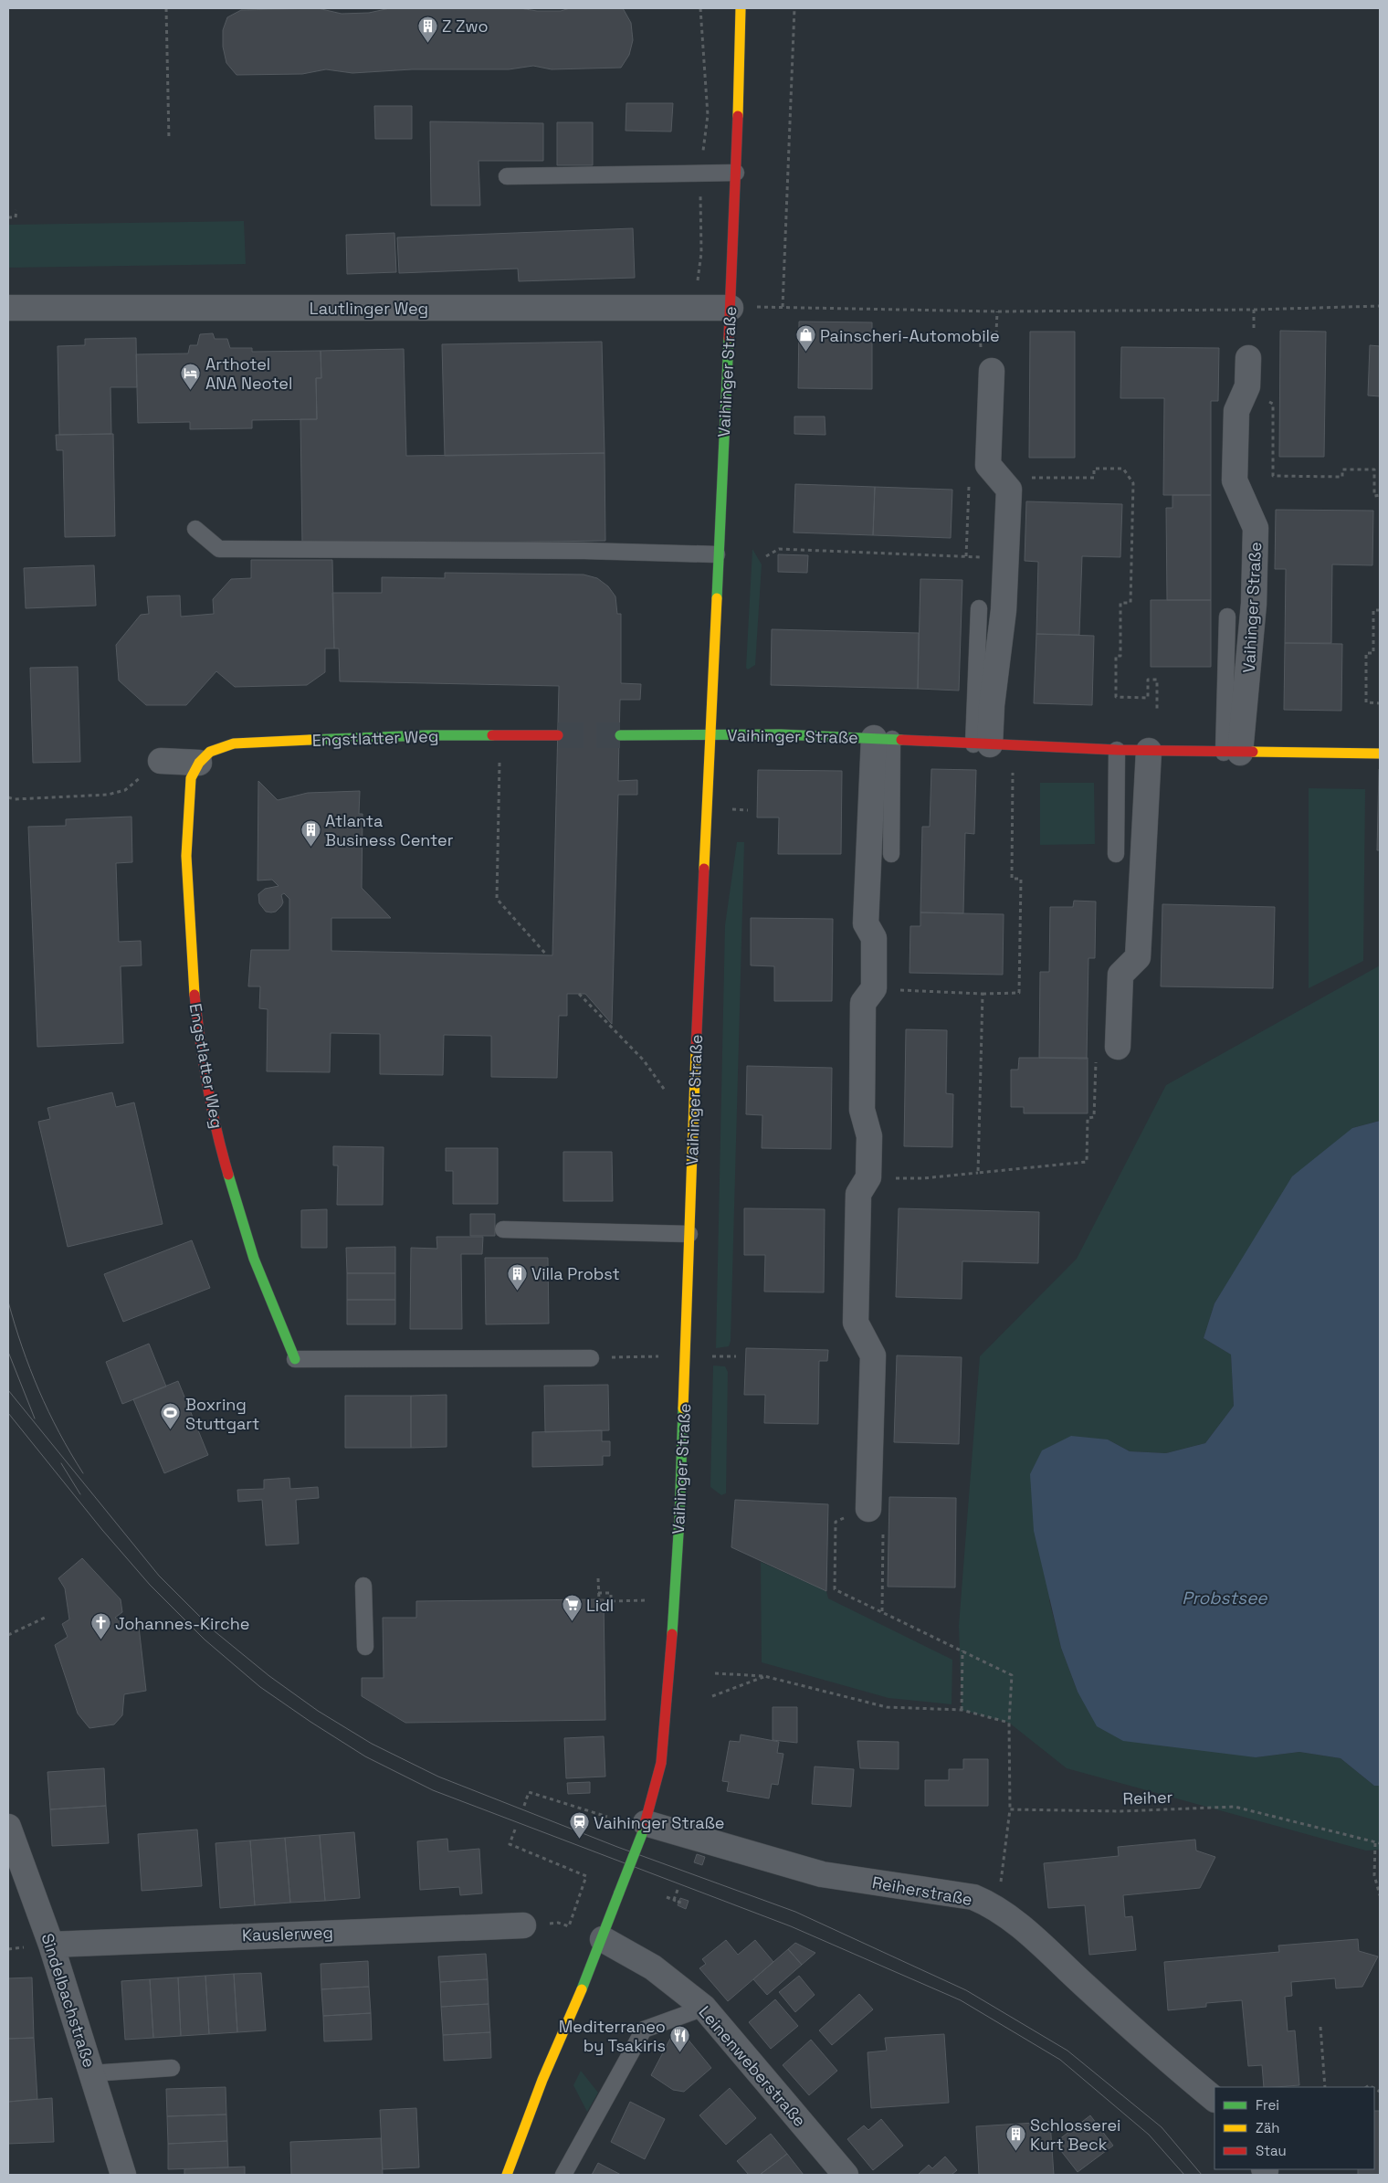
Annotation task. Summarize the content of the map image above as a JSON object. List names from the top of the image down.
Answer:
{
  "streets": {
    "main road": ["Vaihinger Straße", "Engstlatter Weg"],
    "street": [
      "Lautlinger Weg",
      "Reiherstraße",
      "Kauslerweg",
      "Sindelbachstraße",
      "Leinenweberstraße"
    ],
    "path": ["Reiher"]
  },
  "crossings": [
    ["Lautlinger Weg", "Vaihinger Straße"],
    ["Vaihinger Straße", "Reiherstraße"],
    ["Vaihinger Straße", "Leinenweberstraße"],
    ["Kauslerweg", "Sindelbachstraße"]
  ],
  "water": ["Probstsee"],
  "places": {
    "building": [
      "Z Zwo",
      "Atlanta Business Center",
      "Villa Probst",
      "Schlosserei Kurt Beck"
    ],
    "shop": ["Painscheri-Automobile"],
    "hotel": ["Arthotel ANA Neotel"],
    "sports": ["Boxring Stuttgart"],
    "supermarket": ["Lidl"],
    "church": ["Johannes-Kirche"],
    "station": ["Vaihinger Straße"],
    "restaurant": ["Mediterraneo by Tsakiris"]
  },
  "legend": ["Frei", "Zäh", "Stau"]
}
